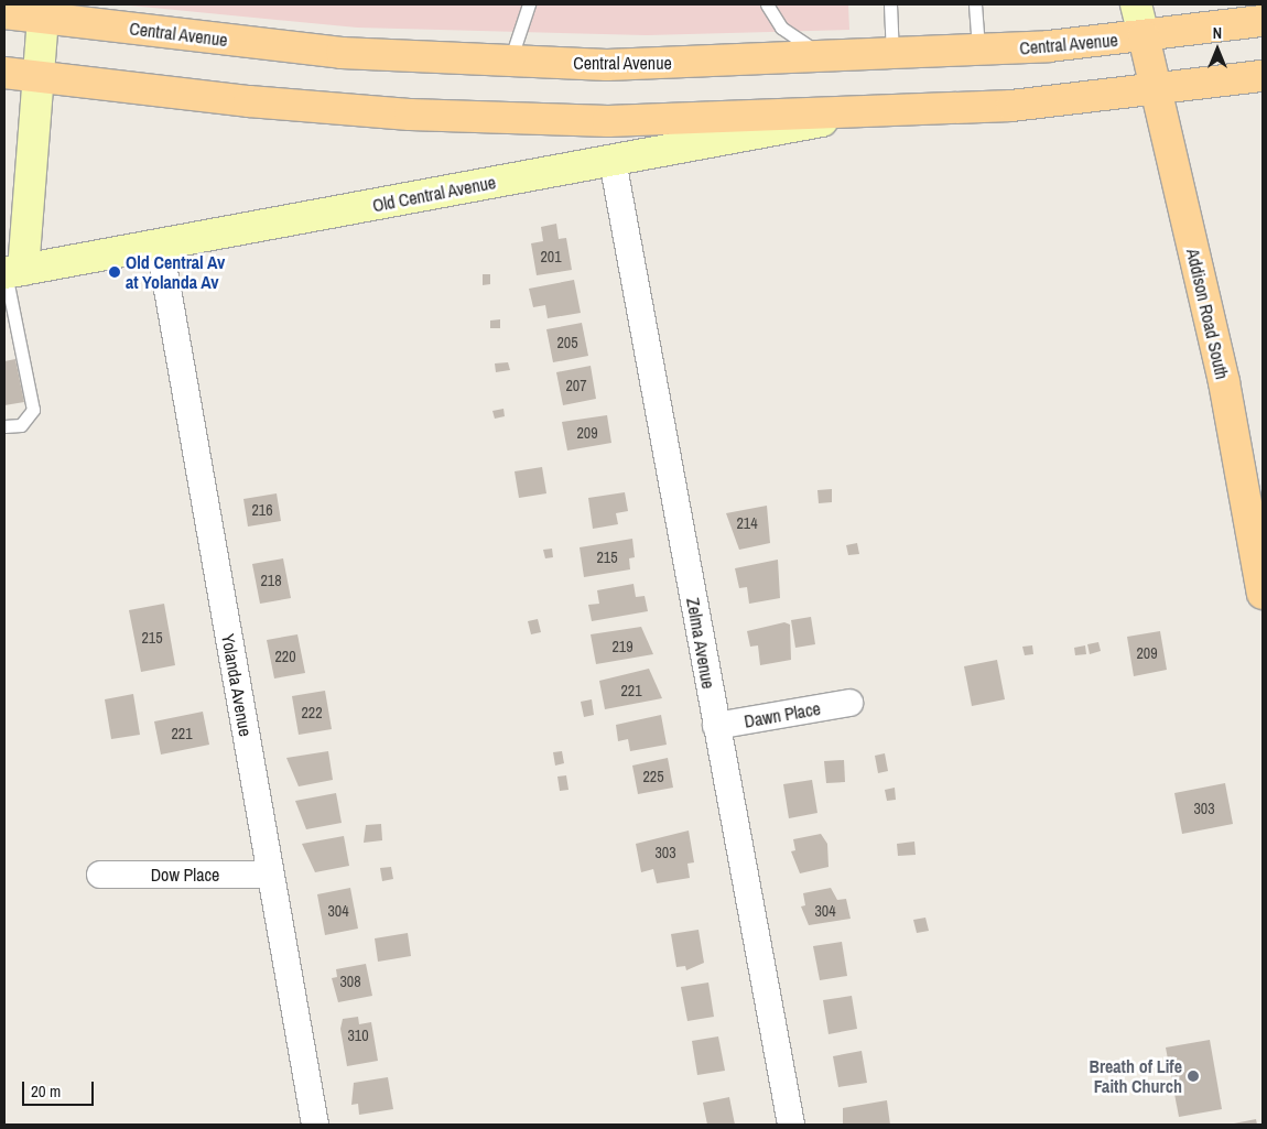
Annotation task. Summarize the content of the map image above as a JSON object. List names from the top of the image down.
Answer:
{
  "streets": {
    "main road": ["Central Avenue", "Old Central Avenue", "Addison Road South"],
    "street": [
      "Zelma Avenue",
      "Yolanda Avenue",
      "Dawn Place",
      "Dow Place"
    ]
  },
  "crossings": [
    ["Central Avenue", "Addison Road South"],
    ["Old Central Avenue", "Zelma Avenue"],
    ["Old Central Avenue", "Yolanda Avenue"],
    ["Zelma Avenue", "Dawn Place"],
    ["Yolanda Avenue", "Dow Place"]
  ],
  "places": ["Old Central Av at Yolanda Av", "Breath of Life Faith Church"],
  "house_numbers": [
    "201",
    "205",
    "207",
    "209",
    "216",
    "214",
    "215",
    "218",
    "215",
    "219",
    "209",
    "220",
    "221",
    "222",
    "221",
    "225",
    "303",
    "303",
    "304",
    "304",
    "308",
    "310"
  ],
  "scale_bar": "20 m",
  "north": "top"
}
